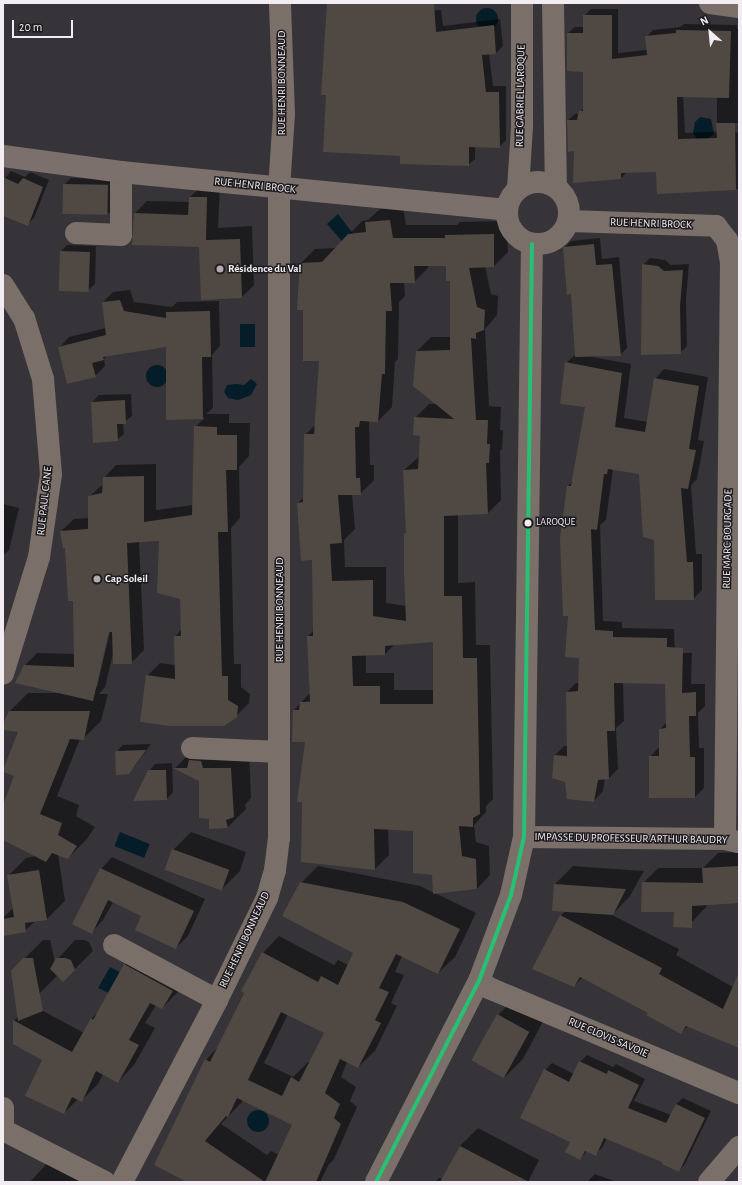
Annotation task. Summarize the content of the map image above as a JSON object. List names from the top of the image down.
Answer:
{
  "streets": {
    "main road": ["RUE HENRI BROCK"],
    "street": [
      "RUE HENRI BONNEAUD",
      "RUE GABRIEL LAROQUE",
      "RUE PAUL CANE",
      "RUE MARC BOURGADE",
      "IMPASSE DU PROFESSEUR ARTHUR BAUDRY",
      "RUE CLOVIS SAVOIE"
    ]
  },
  "crossings": [
    ["RUE HENRI BONNEAUD", "RUE HENRI BROCK"],
    ["RUE GABRIEL LAROQUE", "RUE HENRI BROCK"],
    ["RUE HENRI BROCK", "RUE MARC BOURGADE"],
    ["RUE MARC BOURGADE", "IMPASSE DU PROFESSEUR ARTHUR BAUDRY"]
  ],
  "places": ["Résidence du Val", "LAROQUE", "Cap Soleil"],
  "scale_bar": "20 m",
  "north": "top left"
}
